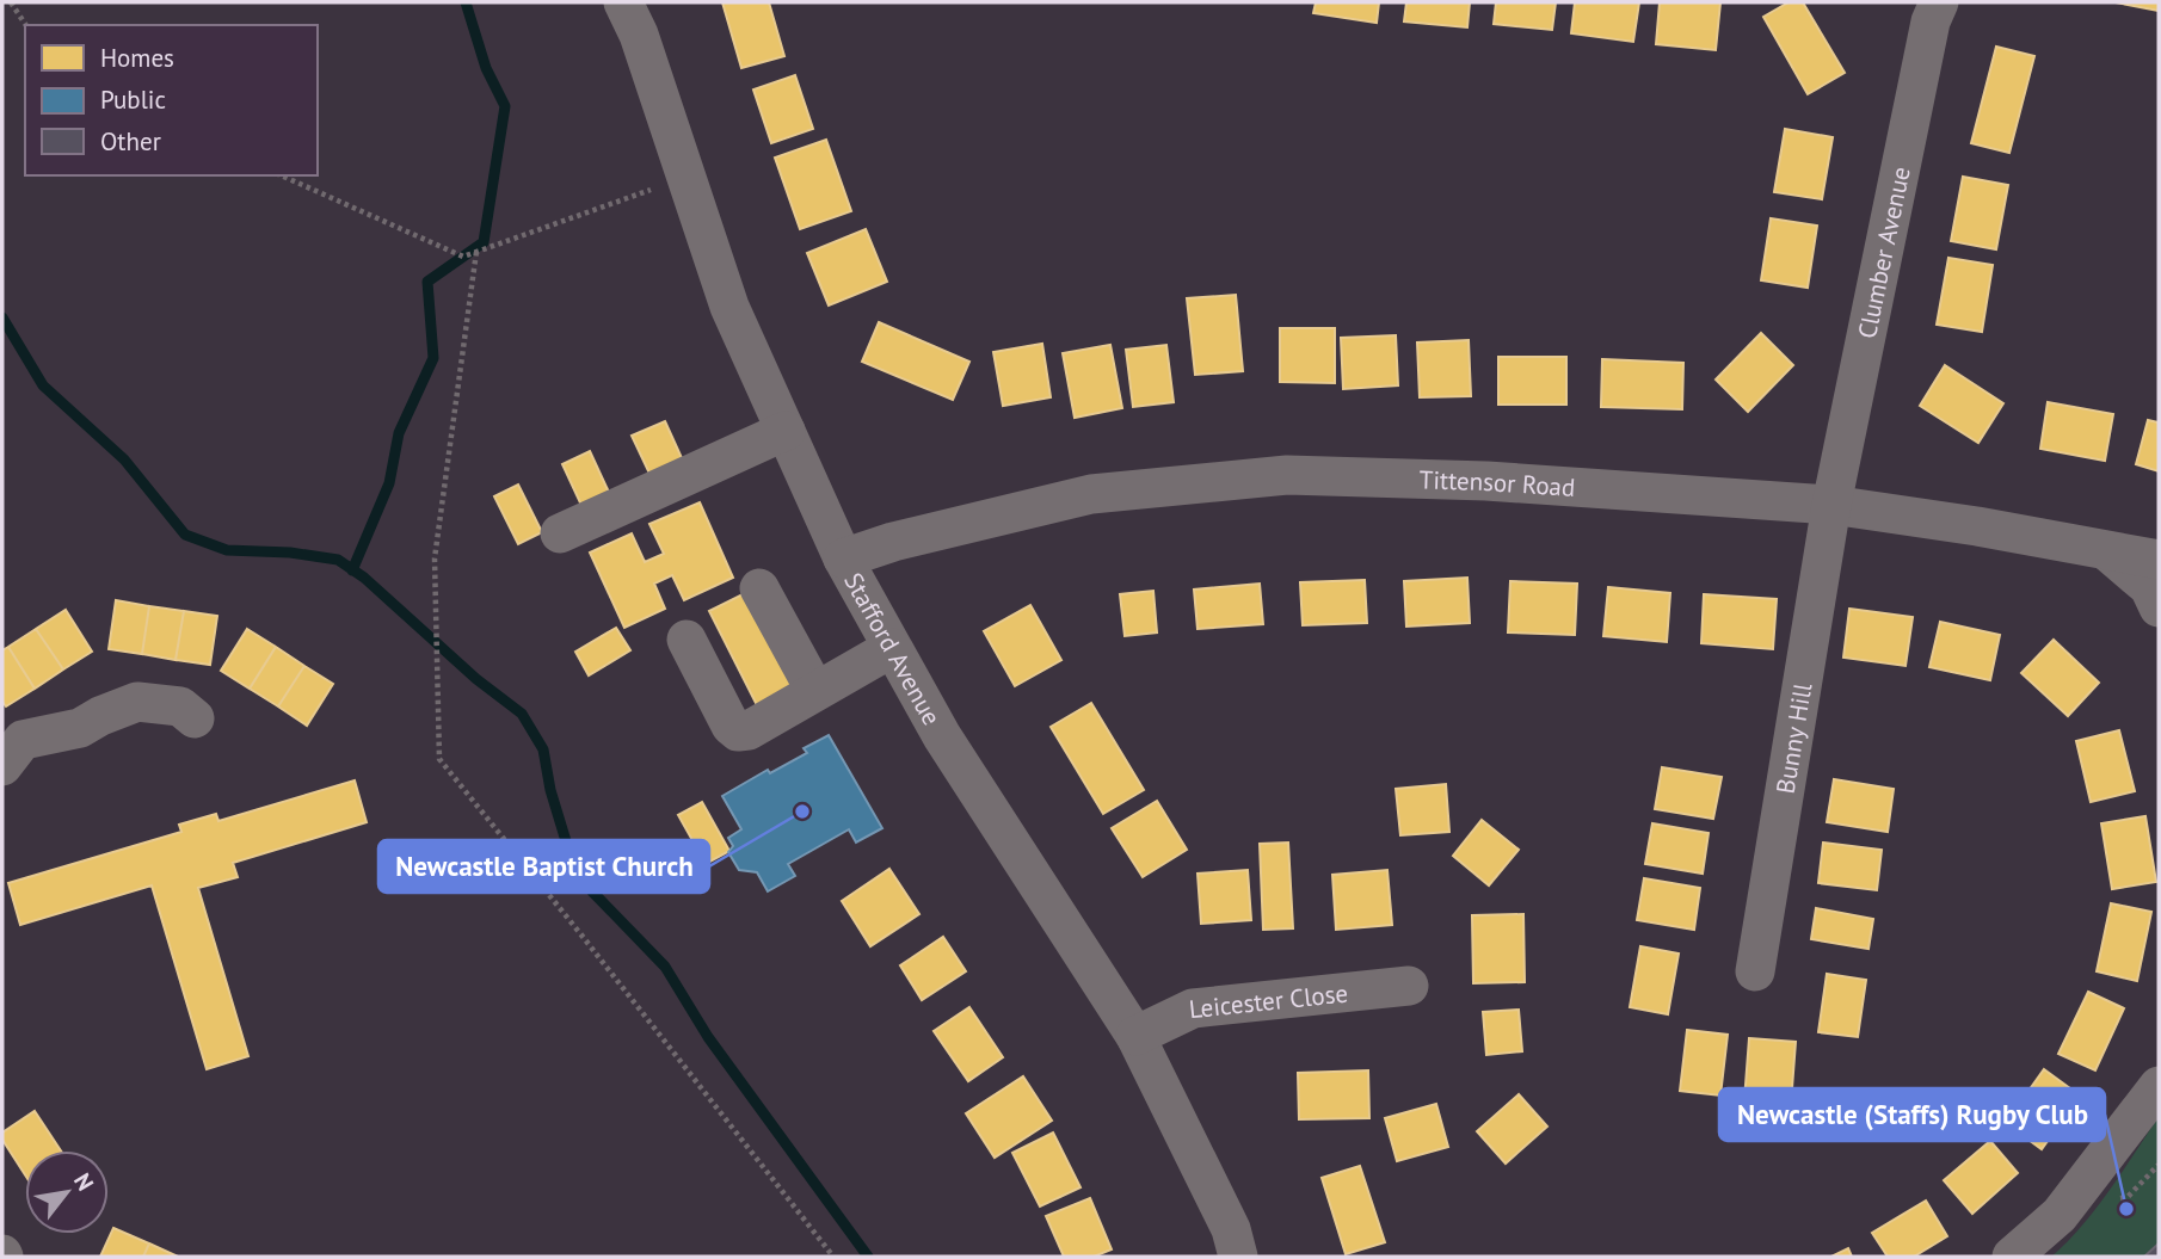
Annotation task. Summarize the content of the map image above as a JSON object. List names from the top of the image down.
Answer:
{
  "streets": {
    "street": [
      "Clumber Avenue",
      "Tittensor Road",
      "Stafford Avenue",
      "Bunny Hill",
      "Leicester Close"
    ]
  },
  "crossings": [
    ["Clumber Avenue", "Tittensor Road"],
    ["Clumber Avenue", "Bunny Hill"],
    ["Tittensor Road", "Stafford Avenue"],
    ["Tittensor Road", "Bunny Hill"],
    ["Stafford Avenue", "Leicester Close"]
  ],
  "places": ["Newcastle Baptist Church", "Newcastle (Staffs) Rugby Club"],
  "legend": ["Homes", "Public", "Other"],
  "north": "top right"
}
